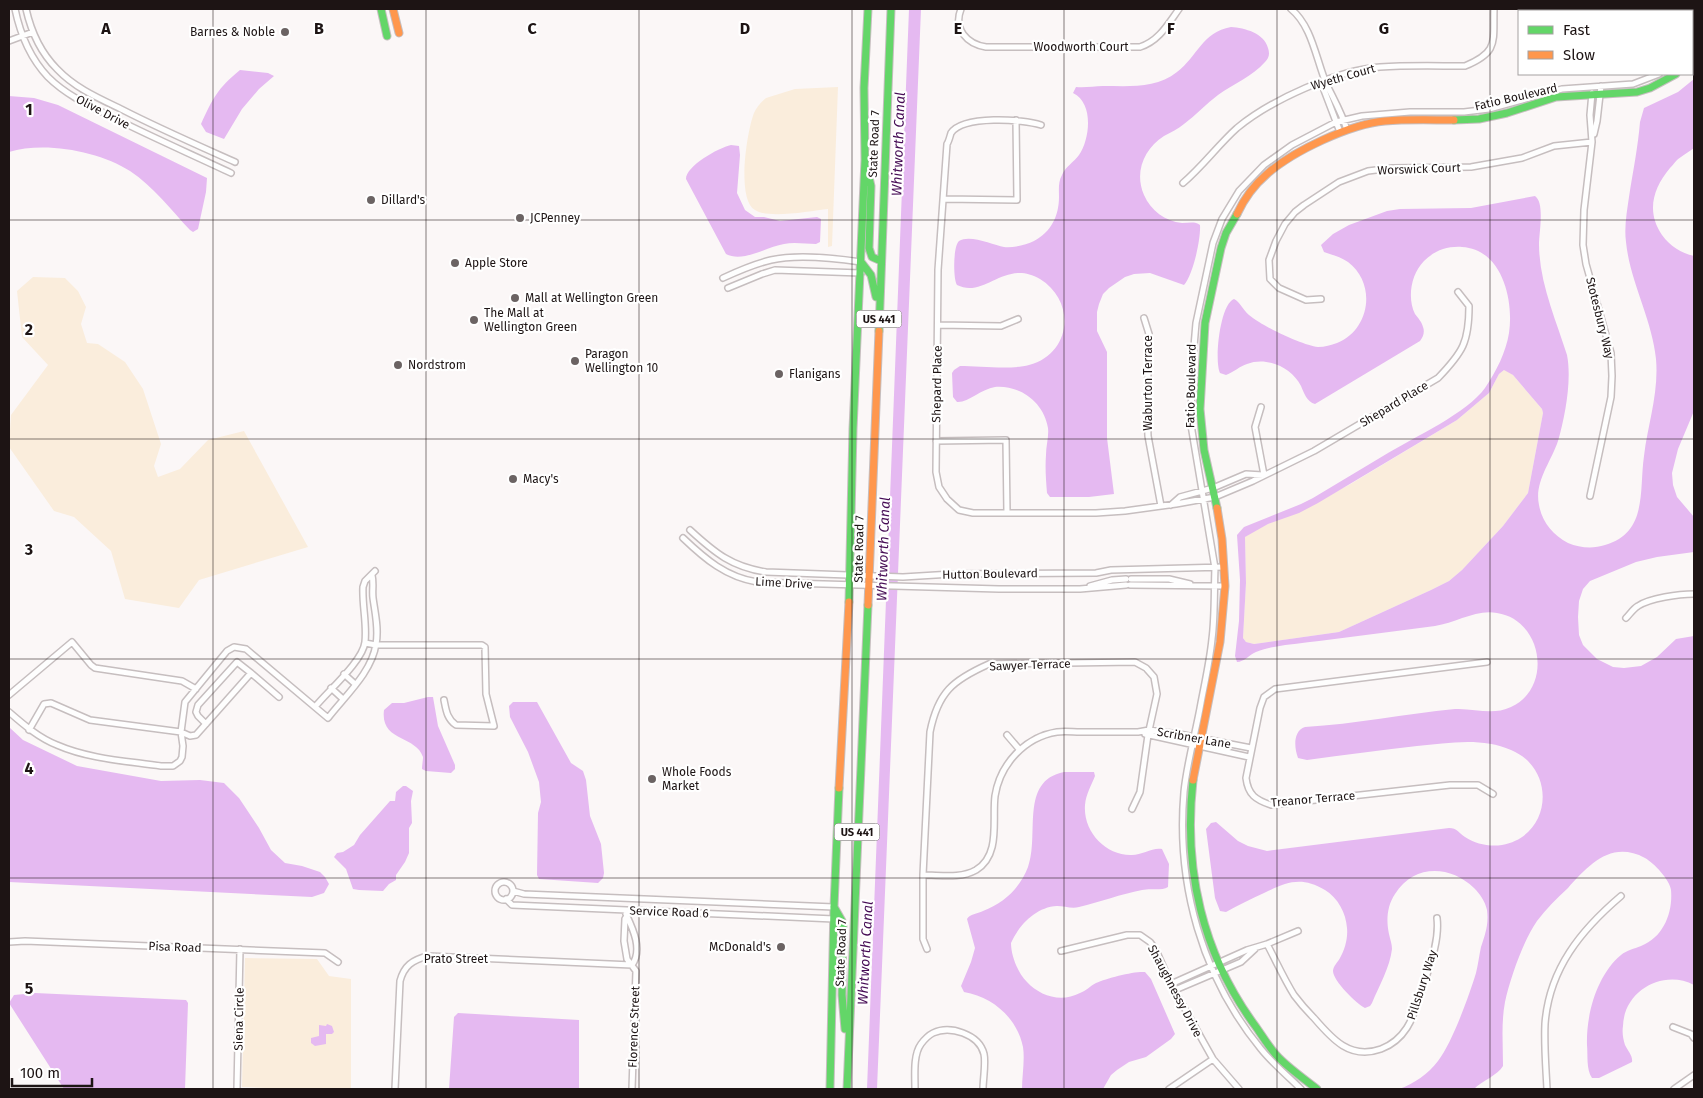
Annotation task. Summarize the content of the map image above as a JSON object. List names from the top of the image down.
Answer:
{
  "streets": {
    "main road": ["Fatio Boulevard", "State Road 7", "US 441"],
    "street": [
      "Woodworth Court",
      "Wyeth Court",
      "Olive Drive",
      "Worswick Court",
      "Stotesbury Way",
      "Waburton Terrace",
      "Shepard Place",
      "Hutton Boulevard",
      "Lime Drive",
      "Sawyer Terrace",
      "Scribner Lane",
      "Treanor Terrace",
      "Service Road 6",
      "Pisa Road",
      "Prato Street",
      "Pillsbury Way",
      "Shaughnessy Drive",
      "Siena Circle",
      "Florence Street"
    ]
  },
  "crossings": [
    ["Fatio Boulevard", "Stotesbury Way"],
    ["Fatio Boulevard", "Shepard Place"],
    ["Fatio Boulevard", "Hutton Boulevard"],
    ["Fatio Boulevard", "Scribner Lane"],
    ["State Road 7", "Hutton Boulevard"],
    ["State Road 7", "Lime Drive"],
    ["State Road 7", "Service Road 6"],
    ["Worswick Court", "Stotesbury Way"],
    ["Waburton Terrace", "Shepard Place"],
    ["Hutton Boulevard", "Lime Drive"],
    ["Sawyer Terrace", "Scribner Lane"],
    ["Scribner Lane", "Treanor Terrace"],
    ["Service Road 6", "Florence Street"],
    ["Pisa Road", "Siena Circle"],
    ["Prato Street", "Florence Street"]
  ],
  "water": ["Whitworth Canal"],
  "places": [
    "Barnes & Noble",
    "Dillard's",
    "JCPenney",
    "Apple Store",
    "Mall at Wellington Green",
    "The Mall at Wellington Green",
    "Paragon Wellington 10",
    "Nordstrom",
    "Flanigans",
    "Macy's",
    "Whole Foods Market",
    "McDonald's"
  ],
  "legend": ["Fast", "Slow"],
  "scale_bar": "100 m",
  "grid": {
    "columns": [
      "A",
      "B",
      "C",
      "D",
      "E",
      "F",
      "G"
    ],
    "rows": [
      "1",
      "2",
      "3",
      "4",
      "5"
    ]
  }
}
